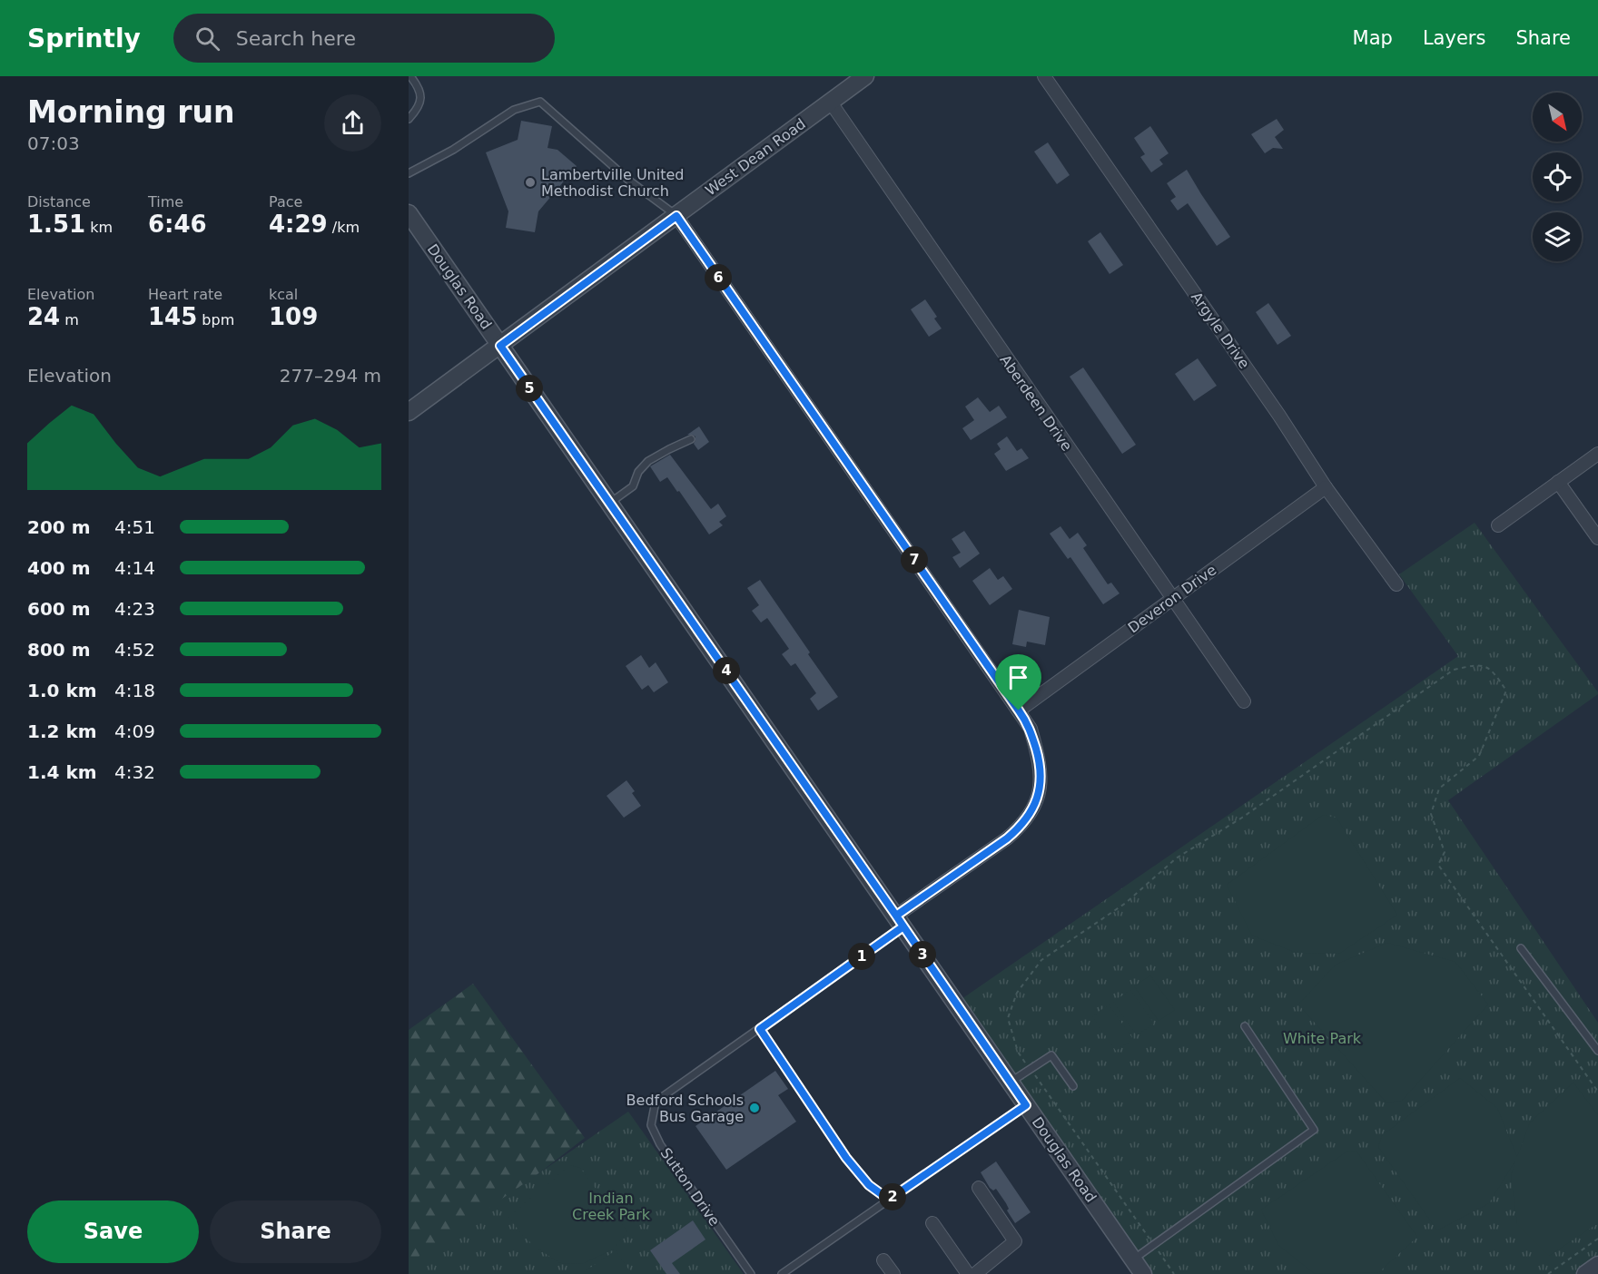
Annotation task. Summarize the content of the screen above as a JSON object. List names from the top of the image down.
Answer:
{
  "streets": {
    "street": [
      "West Dean Road",
      "Douglas Road",
      "Argyle Drive",
      "Aberdeen Drive",
      "Deveron Drive"
    ],
    "lane": ["Sutton Drive"]
  },
  "crossings": [
    ["West Dean Road", "Douglas Road"],
    ["West Dean Road", "Aberdeen Drive"],
    ["Douglas Road", "Sutton Drive"],
    ["Argyle Drive", "Deveron Drive"],
    ["Aberdeen Drive", "Deveron Drive"]
  ],
  "parks": ["White Park", "Indian Creek Park"],
  "places": ["Lambertville United Methodist Church", "Bedford Schools Bus Garage"],
  "north": "bottom right",
  "page": {
    "header": "Sprintly",
    "search": "Search here",
    "nav": ["Map", "Layers", "Share"],
    "heading": ["Morning run", "07:03"],
    "stats": [
      ["Distance", "1.51 km"],
      ["Time", "6:46"],
      ["Pace", "4:29 /km"],
      ["Elevation", "24 m"],
      ["Heart rate", "145 bpm"],
      ["kcal", "109"]
    ],
    "pins": [
      "6",
      "5",
      "7",
      "4",
      "3",
      "1",
      "2"
    ],
    "chart": ["Elevation", "277–294 m"],
    "list": [
      {
        "name": "200 m",
        "note": "4:51"
      },
      {
        "name": "400 m",
        "note": "4:14"
      },
      {
        "name": "600 m",
        "note": "4:23"
      },
      {
        "name": "800 m",
        "note": "4:52"
      },
      {
        "name": "1.0 km",
        "note": "4:18"
      },
      {
        "name": "1.2 km",
        "note": "4:09"
      },
      {
        "name": "1.4 km",
        "note": "4:32"
      }
    ],
    "buttons": ["Save", "Share"]
  }
}
